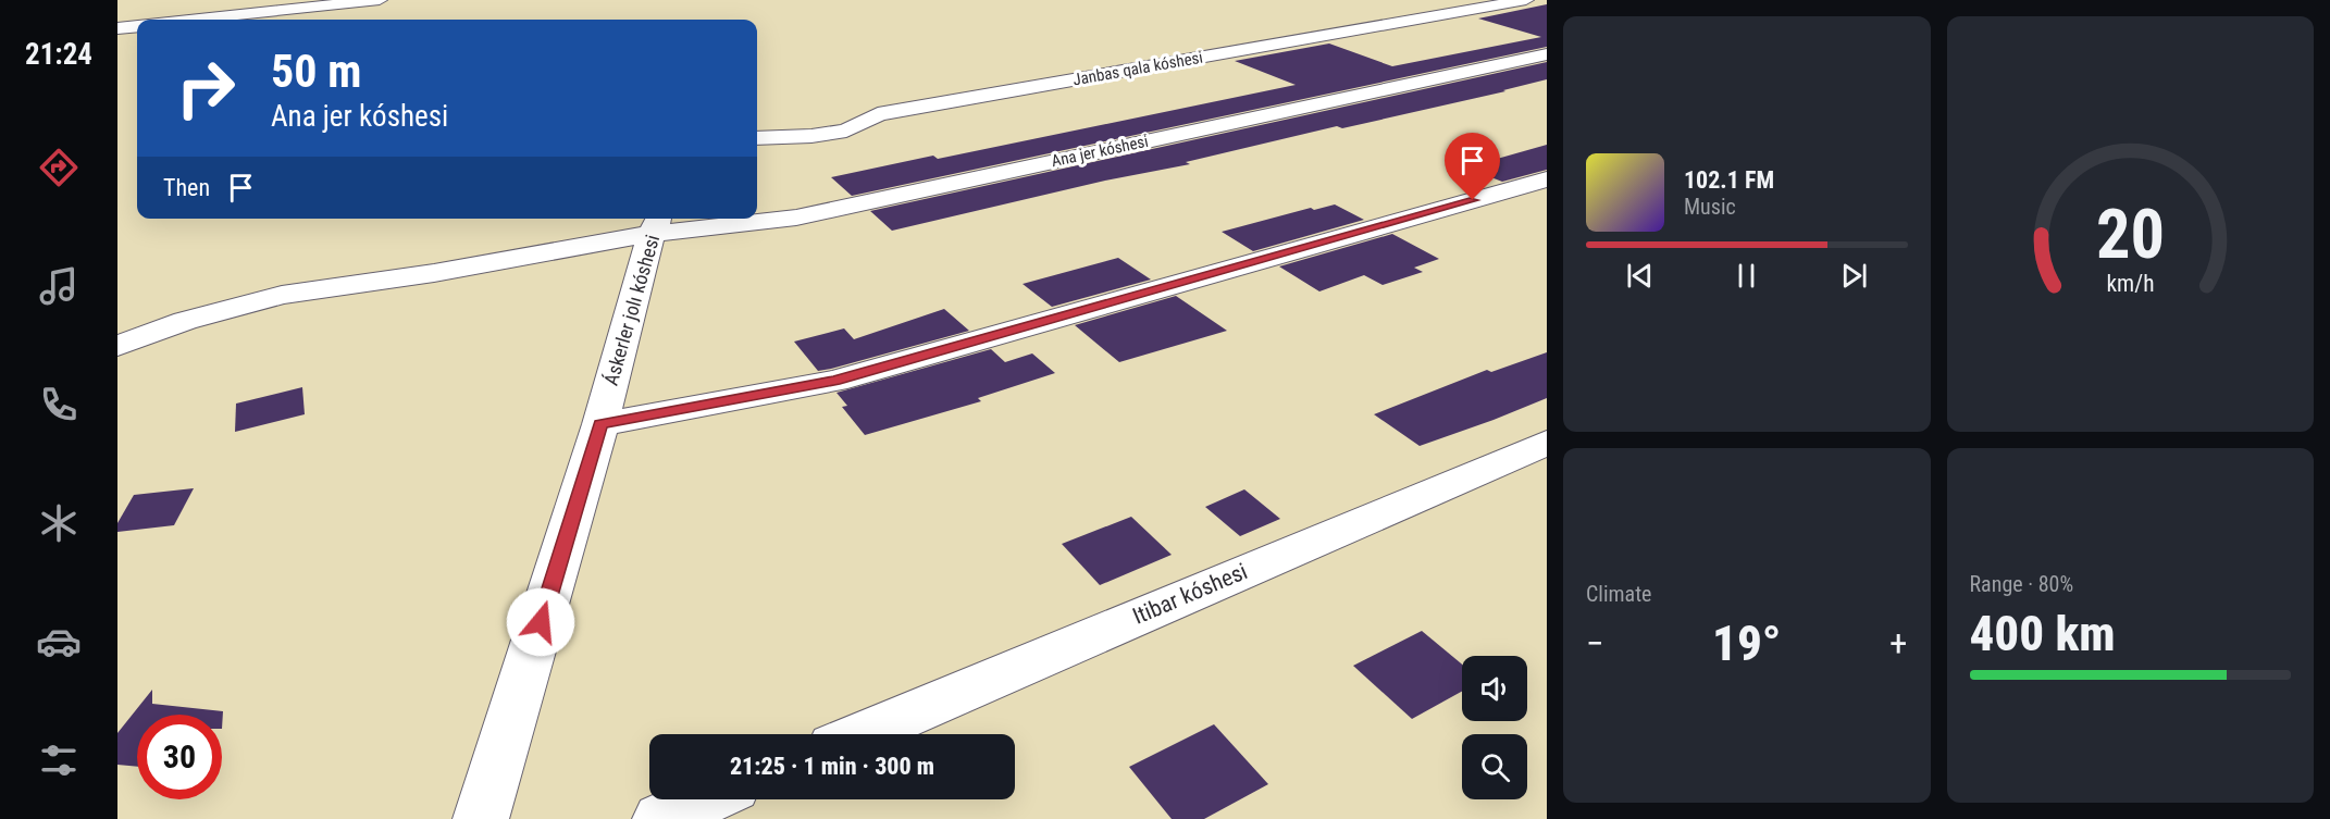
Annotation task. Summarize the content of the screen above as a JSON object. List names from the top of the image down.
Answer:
{
  "streets": {
    "street": [
      "Janbas qala kóshesi",
      "Ana jer kóshesi",
      "Áskerler jolı kóshesi",
      "Itibar kóshesi"
    ]
  },
  "crossings": [
    ["Ana jer kóshesi", "Áskerler jolı kóshesi"]
  ],
  "page": {
    "tabs": "21:24",
    "turn": ["50 m", "Ana jer kóshesi"],
    "song": ["102.1 FM", "Music"],
    "then": "Then",
    "tile": [
      "Climate",
      ["Range · 80%", "400 km"]
    ],
    "heat": ["−", "19°", "+"],
    "limit": "30",
    "trip": "21:25 · 1 min · 300 m",
    "gauge": ["20", "km/h"]
  }
}
